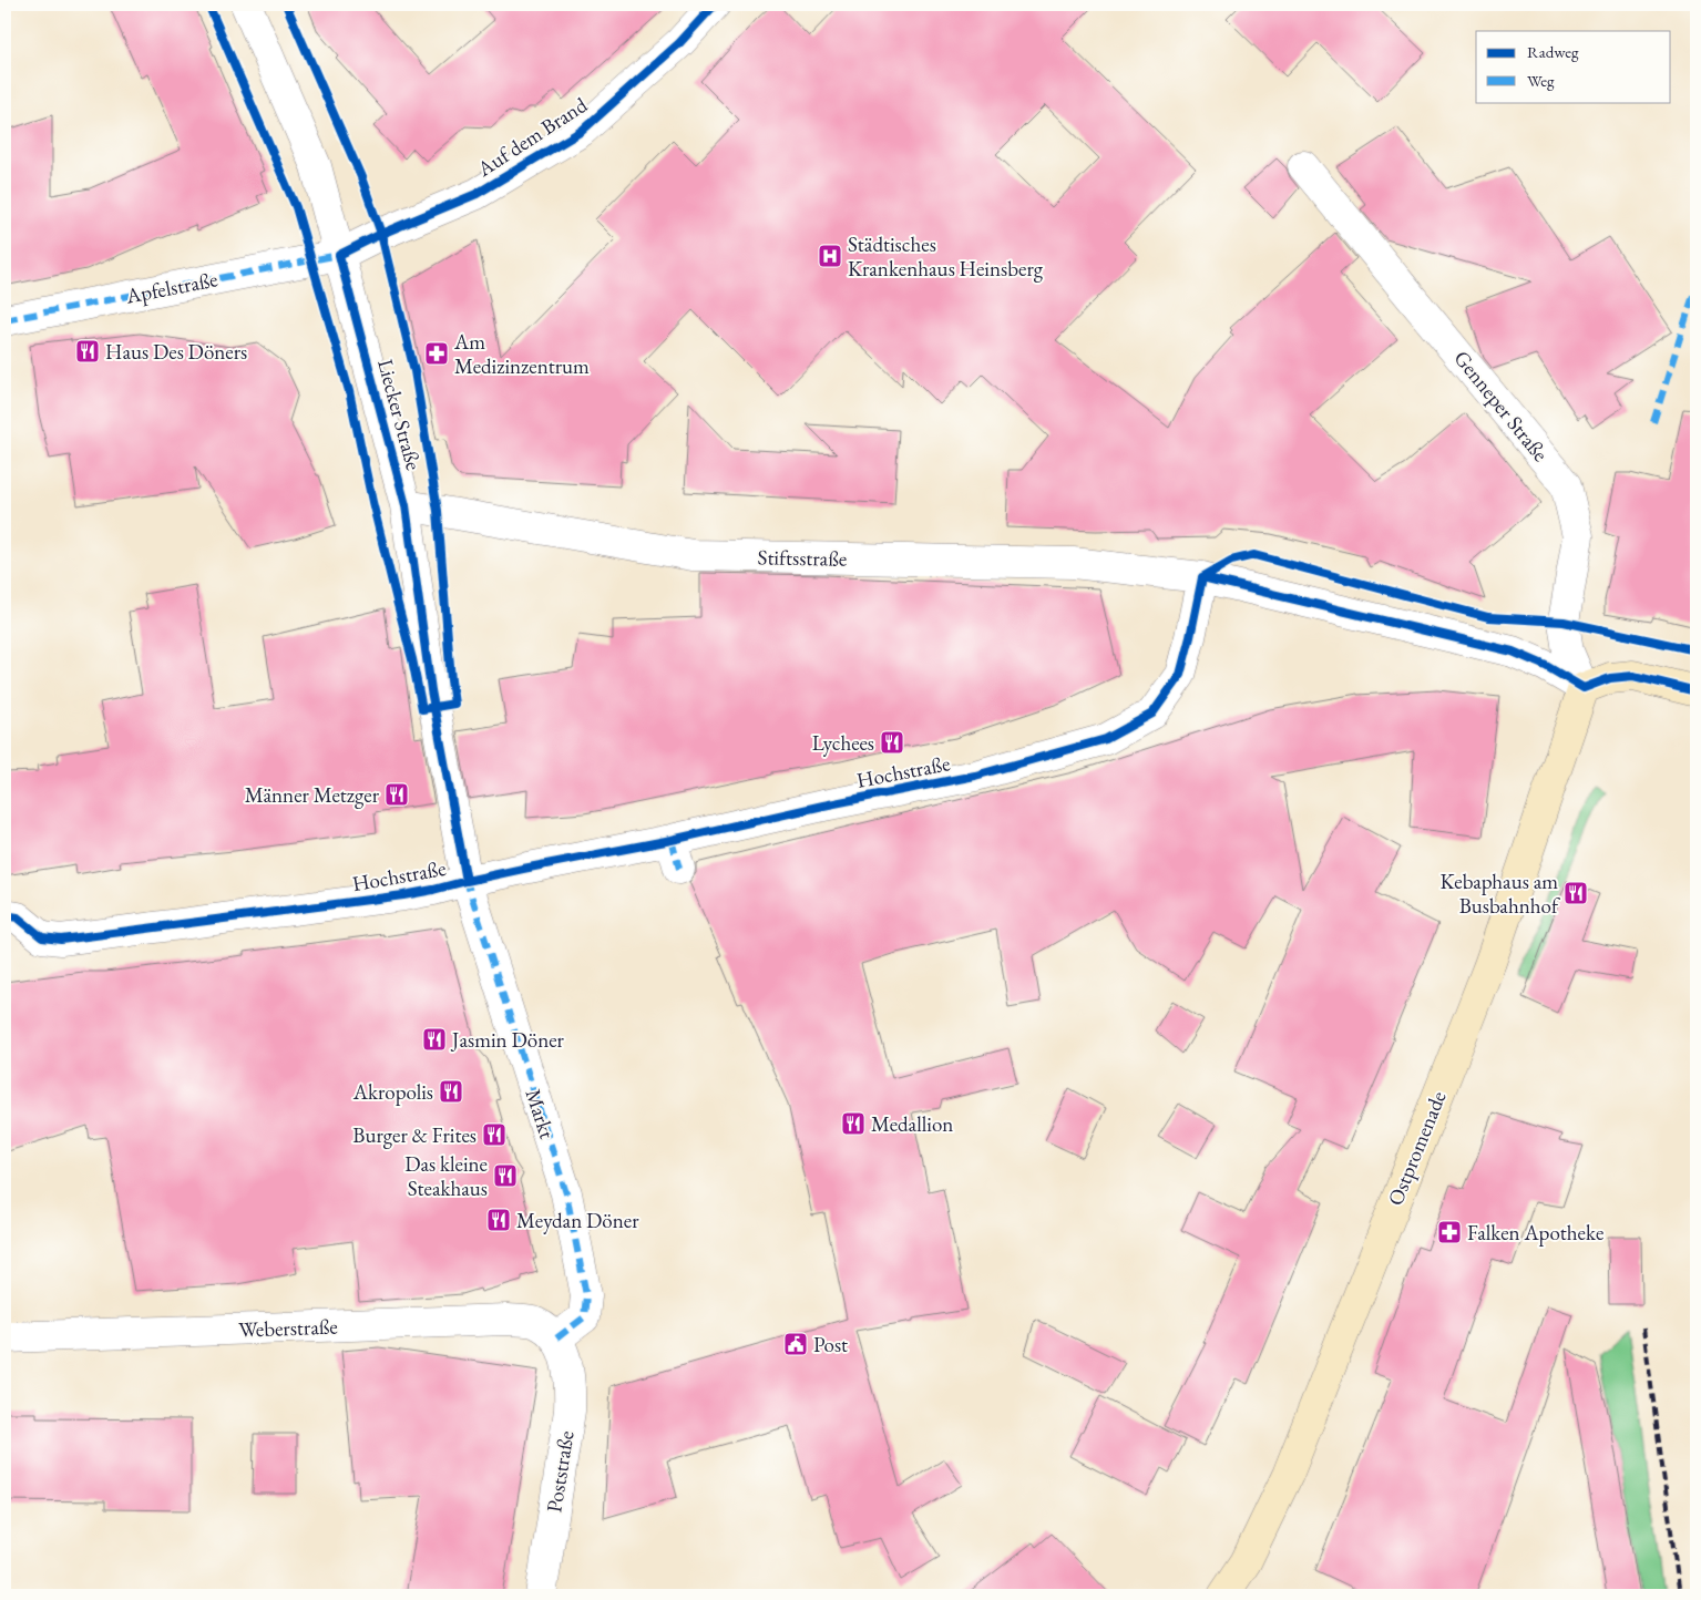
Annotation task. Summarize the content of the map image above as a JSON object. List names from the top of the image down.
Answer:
{
  "streets": {
    "street": [
      "Auf dem Brand",
      "Apfelstraße",
      "Genneper Straße",
      "Liecker Straße",
      "Stiftsstraße",
      "Hochstraße",
      "Markt",
      "Ostpromenade",
      "Weberstraße",
      "Poststraße"
    ]
  },
  "crossings": [
    ["Auf dem Brand", "Apfelstraße"],
    ["Auf dem Brand", "Liecker Straße"],
    ["Apfelstraße", "Liecker Straße"],
    ["Genneper Straße", "Ostpromenade"],
    ["Liecker Straße", "Stiftsstraße"],
    ["Liecker Straße", "Hochstraße"],
    ["Liecker Straße", "Markt"],
    ["Stiftsstraße", "Hochstraße"],
    ["Hochstraße", "Markt"],
    ["Markt", "Weberstraße"],
    ["Markt", "Poststraße"],
    ["Weberstraße", "Poststraße"]
  ],
  "places": {
    "hospital": ["Städtisches Krankenhaus Heinsberg"],
    "restaurant": [
      "Haus Des Döners",
      "Lychees",
      "Männer Metzger",
      "Kebaphaus am Busbahnhof",
      "Jasmin Döner",
      "Akropolis",
      "Medallion",
      "Burger & Frites",
      "Das kleine Steakhaus",
      "Meydan Döner"
    ],
    "pharmacy": ["Am Medizinzentrum", "Falken Apotheke"],
    "public building": ["Post"]
  },
  "legend": ["Radweg", "Weg"]
}
